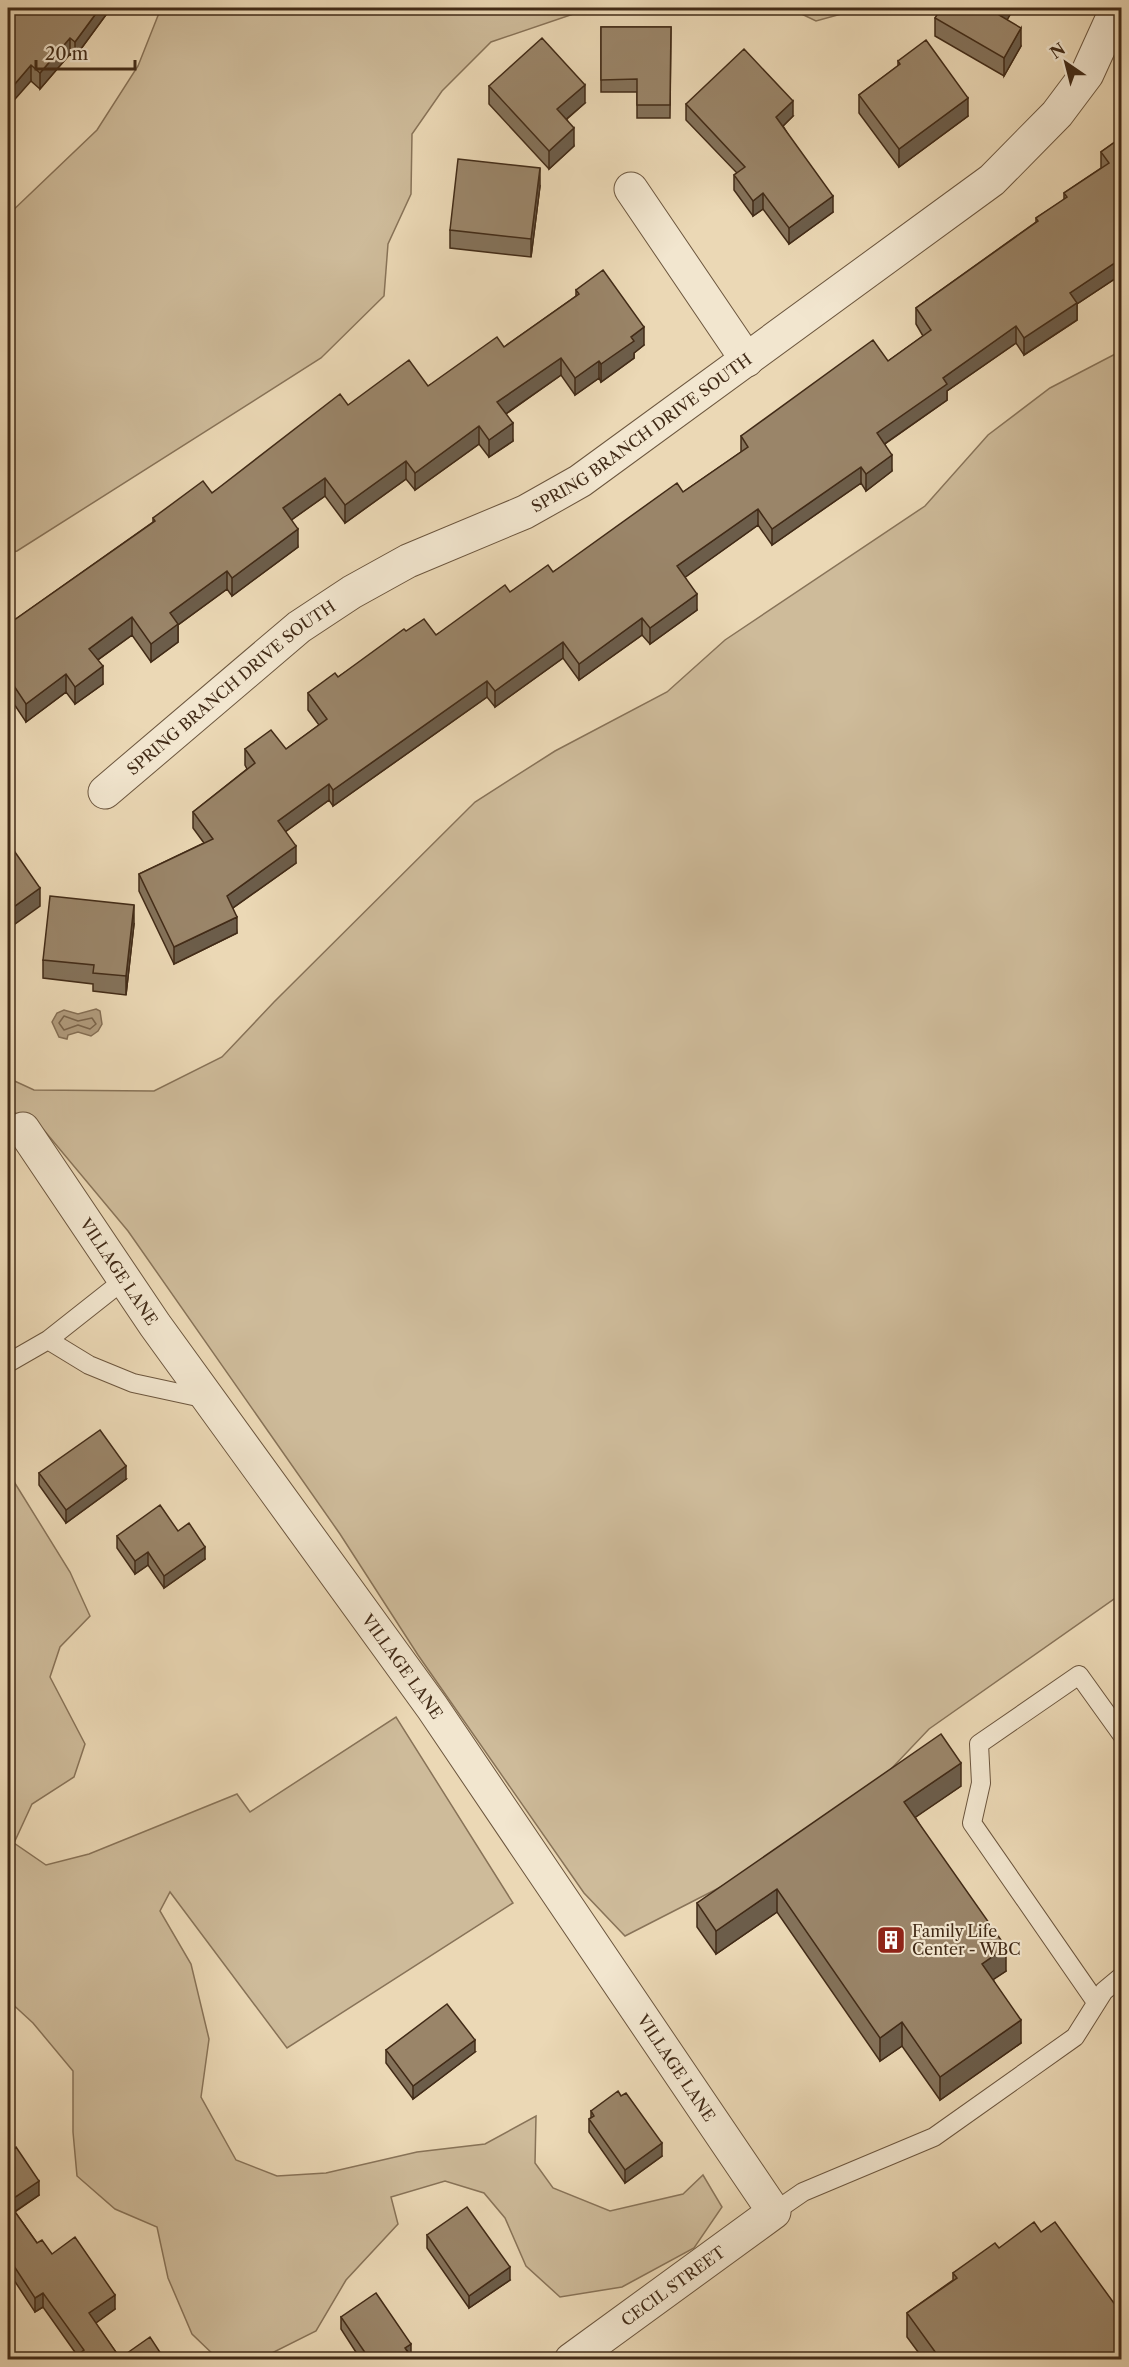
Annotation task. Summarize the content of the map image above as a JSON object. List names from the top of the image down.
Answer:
{
  "streets": {
    "street": ["SPRING BRANCH DRIVE SOUTH", "VILLAGE LANE", "CECIL STREET"]
  },
  "crossings": [
    ["VILLAGE LANE", "CECIL STREET"]
  ],
  "places": {
    "building": ["Family Life Center - WBC"]
  },
  "scale_bar": "20 m",
  "north": "top left"
}
